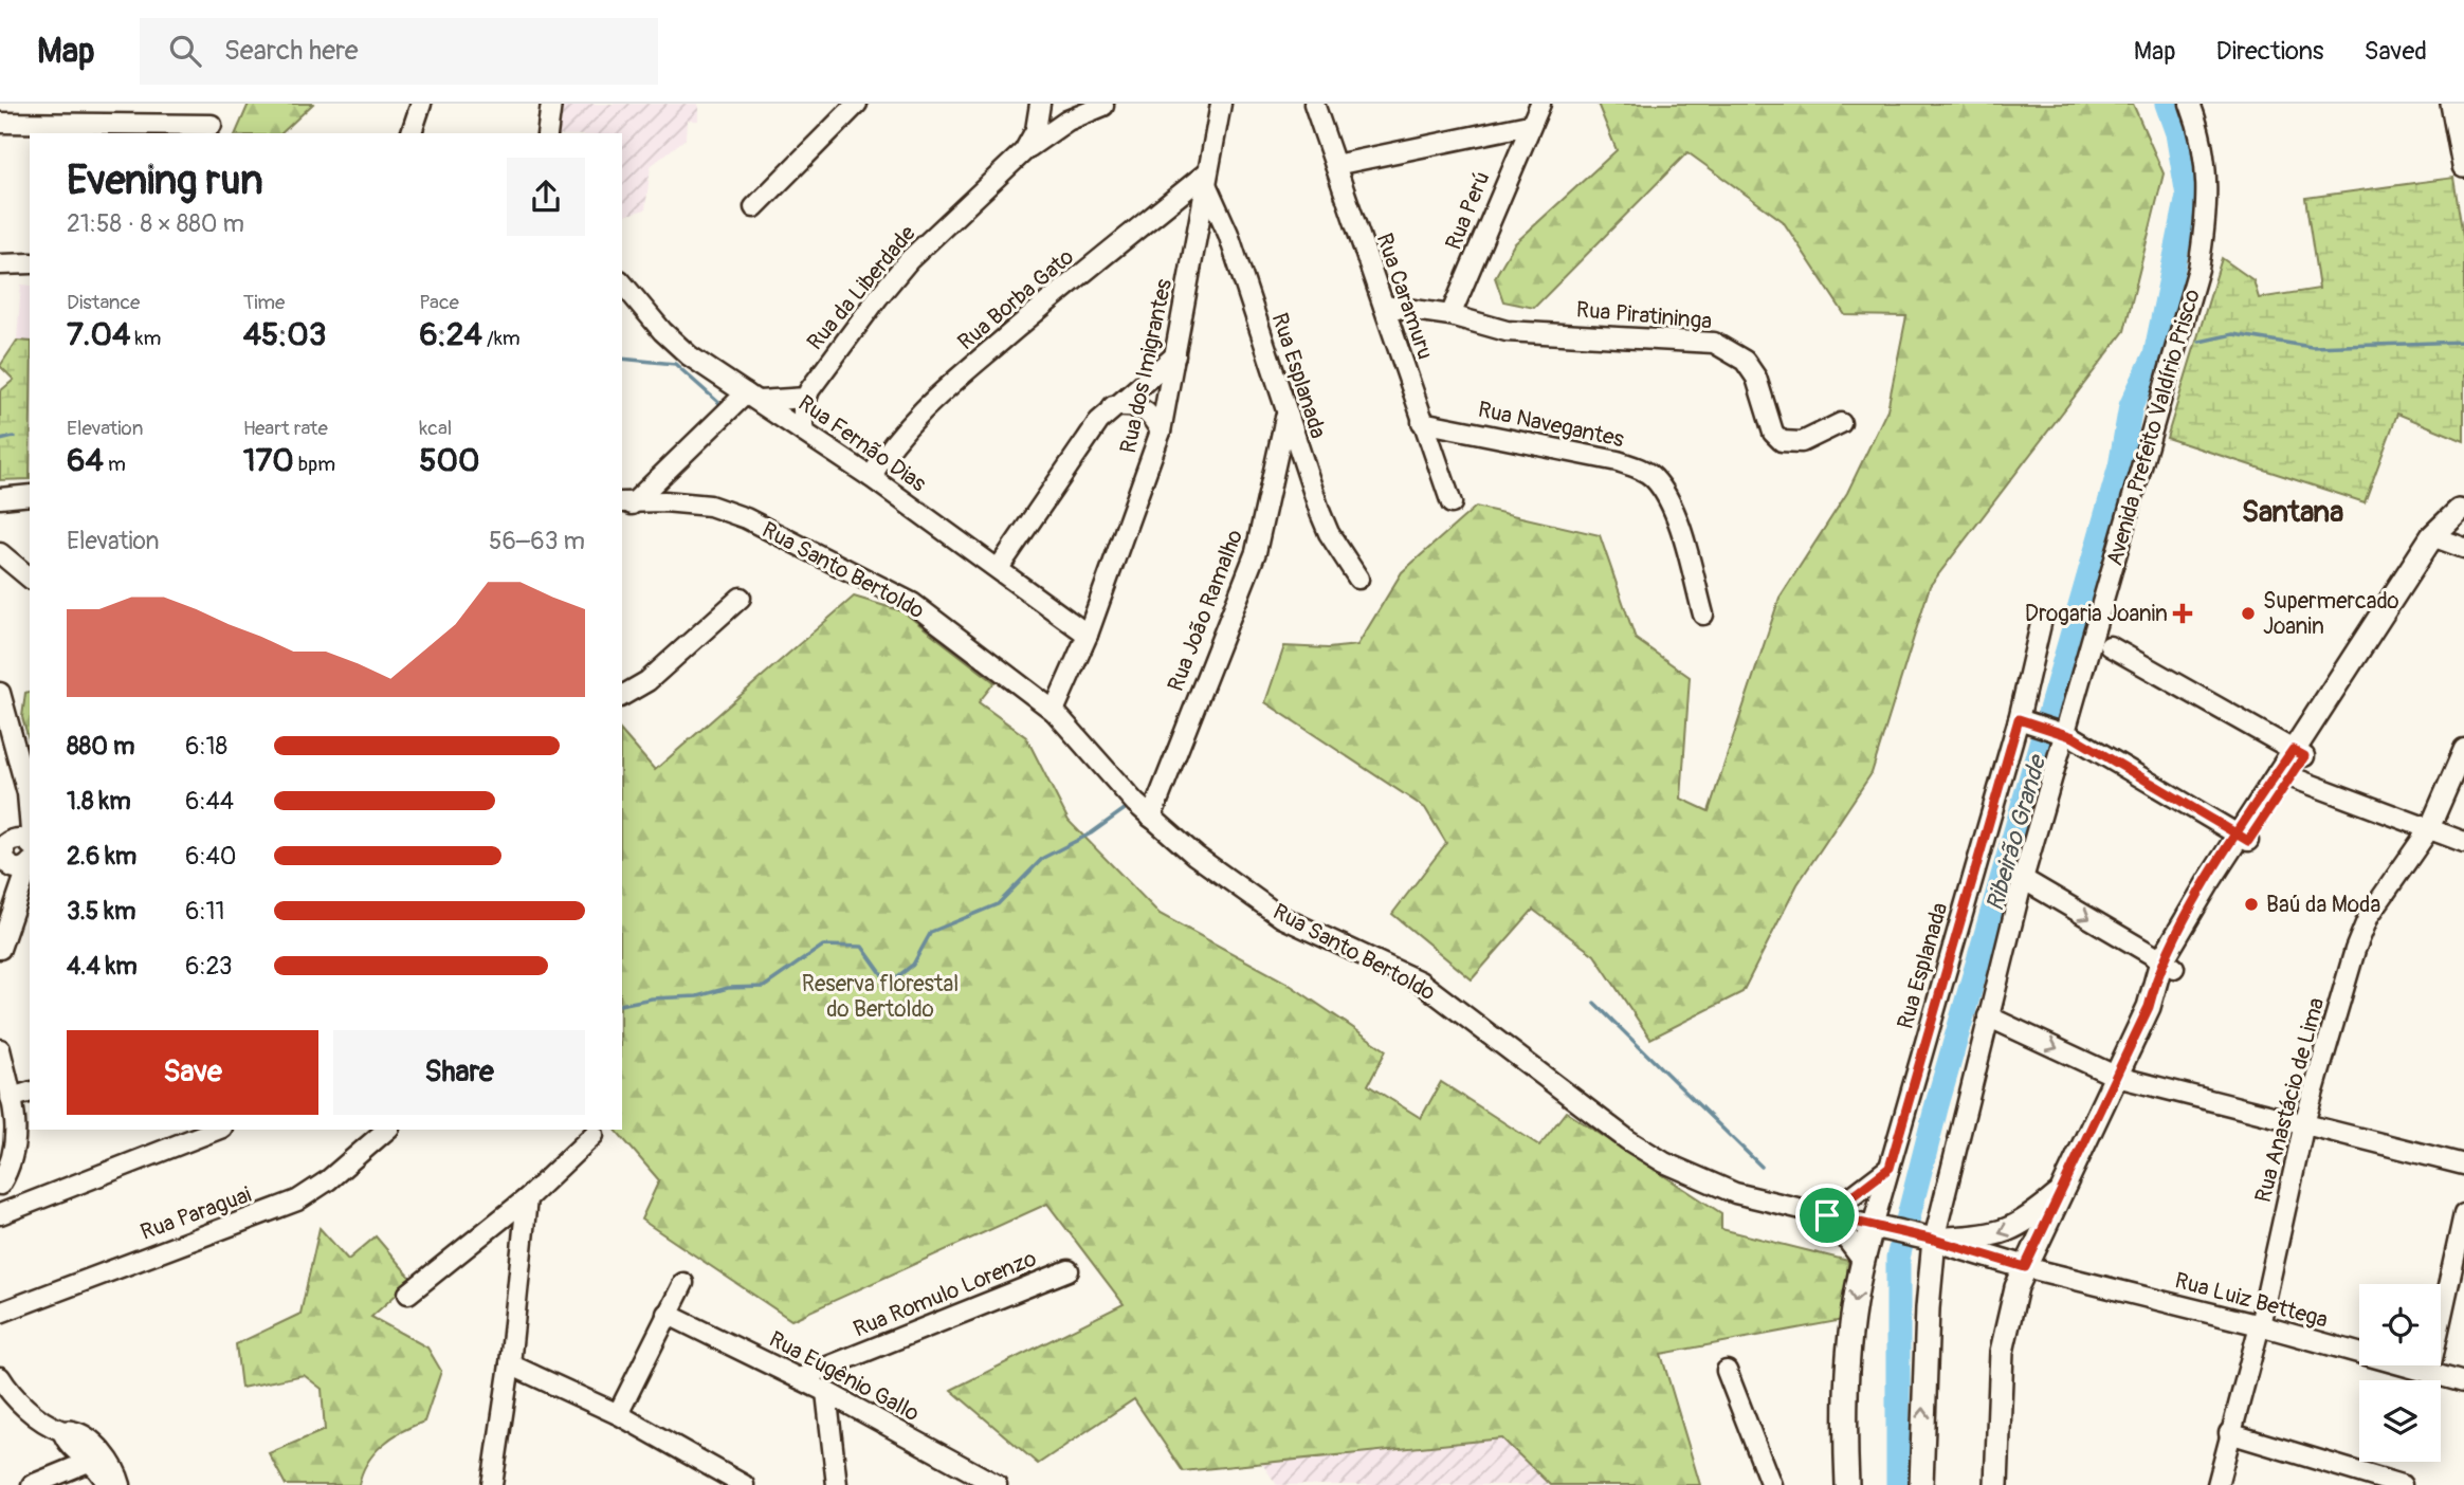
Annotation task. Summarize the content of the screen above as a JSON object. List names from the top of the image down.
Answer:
{
  "streets": {
    "main road": ["Avenida Prefeito Valdírio Prisco"],
    "street": [
      "Rua Perú",
      "Rua da Liberdade",
      "Rua Caramuru",
      "Rua Borba Gato",
      "Rua Piratininga",
      "Rua dos Imigrantes",
      "Rua Esplanada",
      "Rua Navegantes",
      "Rua Fernão Dias",
      "Rua Santo Bertoldo",
      "Rua João Ramalho",
      "Rua Anastácio de Lima",
      "Rua Paraguai",
      "Rua Romulo Lorenzo",
      "Rua Luiz Bettega",
      "Rua Eugênio Gallo"
    ]
  },
  "crossings": [
    ["Rua Perú", "Rua Caramuru"],
    ["Rua Perú", "Rua Piratininga"],
    ["Rua da Liberdade", "Rua Fernão Dias"],
    ["Rua Caramuru", "Rua Piratininga"],
    ["Rua Caramuru", "Rua Navegantes"],
    ["Rua Borba Gato", "Rua dos Imigrantes"],
    ["Rua Borba Gato", "Rua Esplanada"],
    ["Rua Borba Gato", "Rua Fernão Dias"],
    ["Rua dos Imigrantes", "Rua Esplanada"],
    ["Rua dos Imigrantes", "Rua Fernão Dias"],
    ["Rua dos Imigrantes", "Rua Santo Bertoldo"],
    ["Rua Esplanada", "Rua Santo Bertoldo"],
    ["Rua Esplanada", "Rua João Ramalho"],
    ["Rua Santo Bertoldo", "Rua João Ramalho"],
    ["Rua Anastácio de Lima", "Rua Luiz Bettega"],
    ["Rua Romulo Lorenzo", "Rua Eugênio Gallo"]
  ],
  "districts": ["Santana"],
  "water": ["Ribeirão Grande"],
  "parks": ["Reserva florestal do Bertoldo"],
  "places": {
    "health": ["Drogaria Joanin"],
    "other": ["Supermercado Joanin", "Baú da Moda"]
  },
  "page": {
    "header": "Map",
    "search": "Search here",
    "nav": ["Map", "Directions", "Saved"],
    "heading": ["Evening run", "21:58 · 8 × 880 m"],
    "stats": [
      ["Distance", "7.04 km"],
      ["Time", "45:03"],
      ["Pace", "6:24 /km"],
      ["Elevation", "64 m"],
      ["Heart rate", "170 bpm"],
      ["kcal", "500"]
    ],
    "chart": ["Elevation", "56–63 m"],
    "list": [
      {
        "name": "880 m",
        "note": "6:18"
      },
      {
        "name": "1.8 km",
        "note": "6:44"
      },
      {
        "name": "2.6 km",
        "note": "6:40"
      },
      {
        "name": "3.5 km",
        "note": "6:11"
      },
      {
        "name": "4.4 km",
        "note": "6:23"
      }
    ],
    "buttons": ["Save", "Share"]
  }
}
